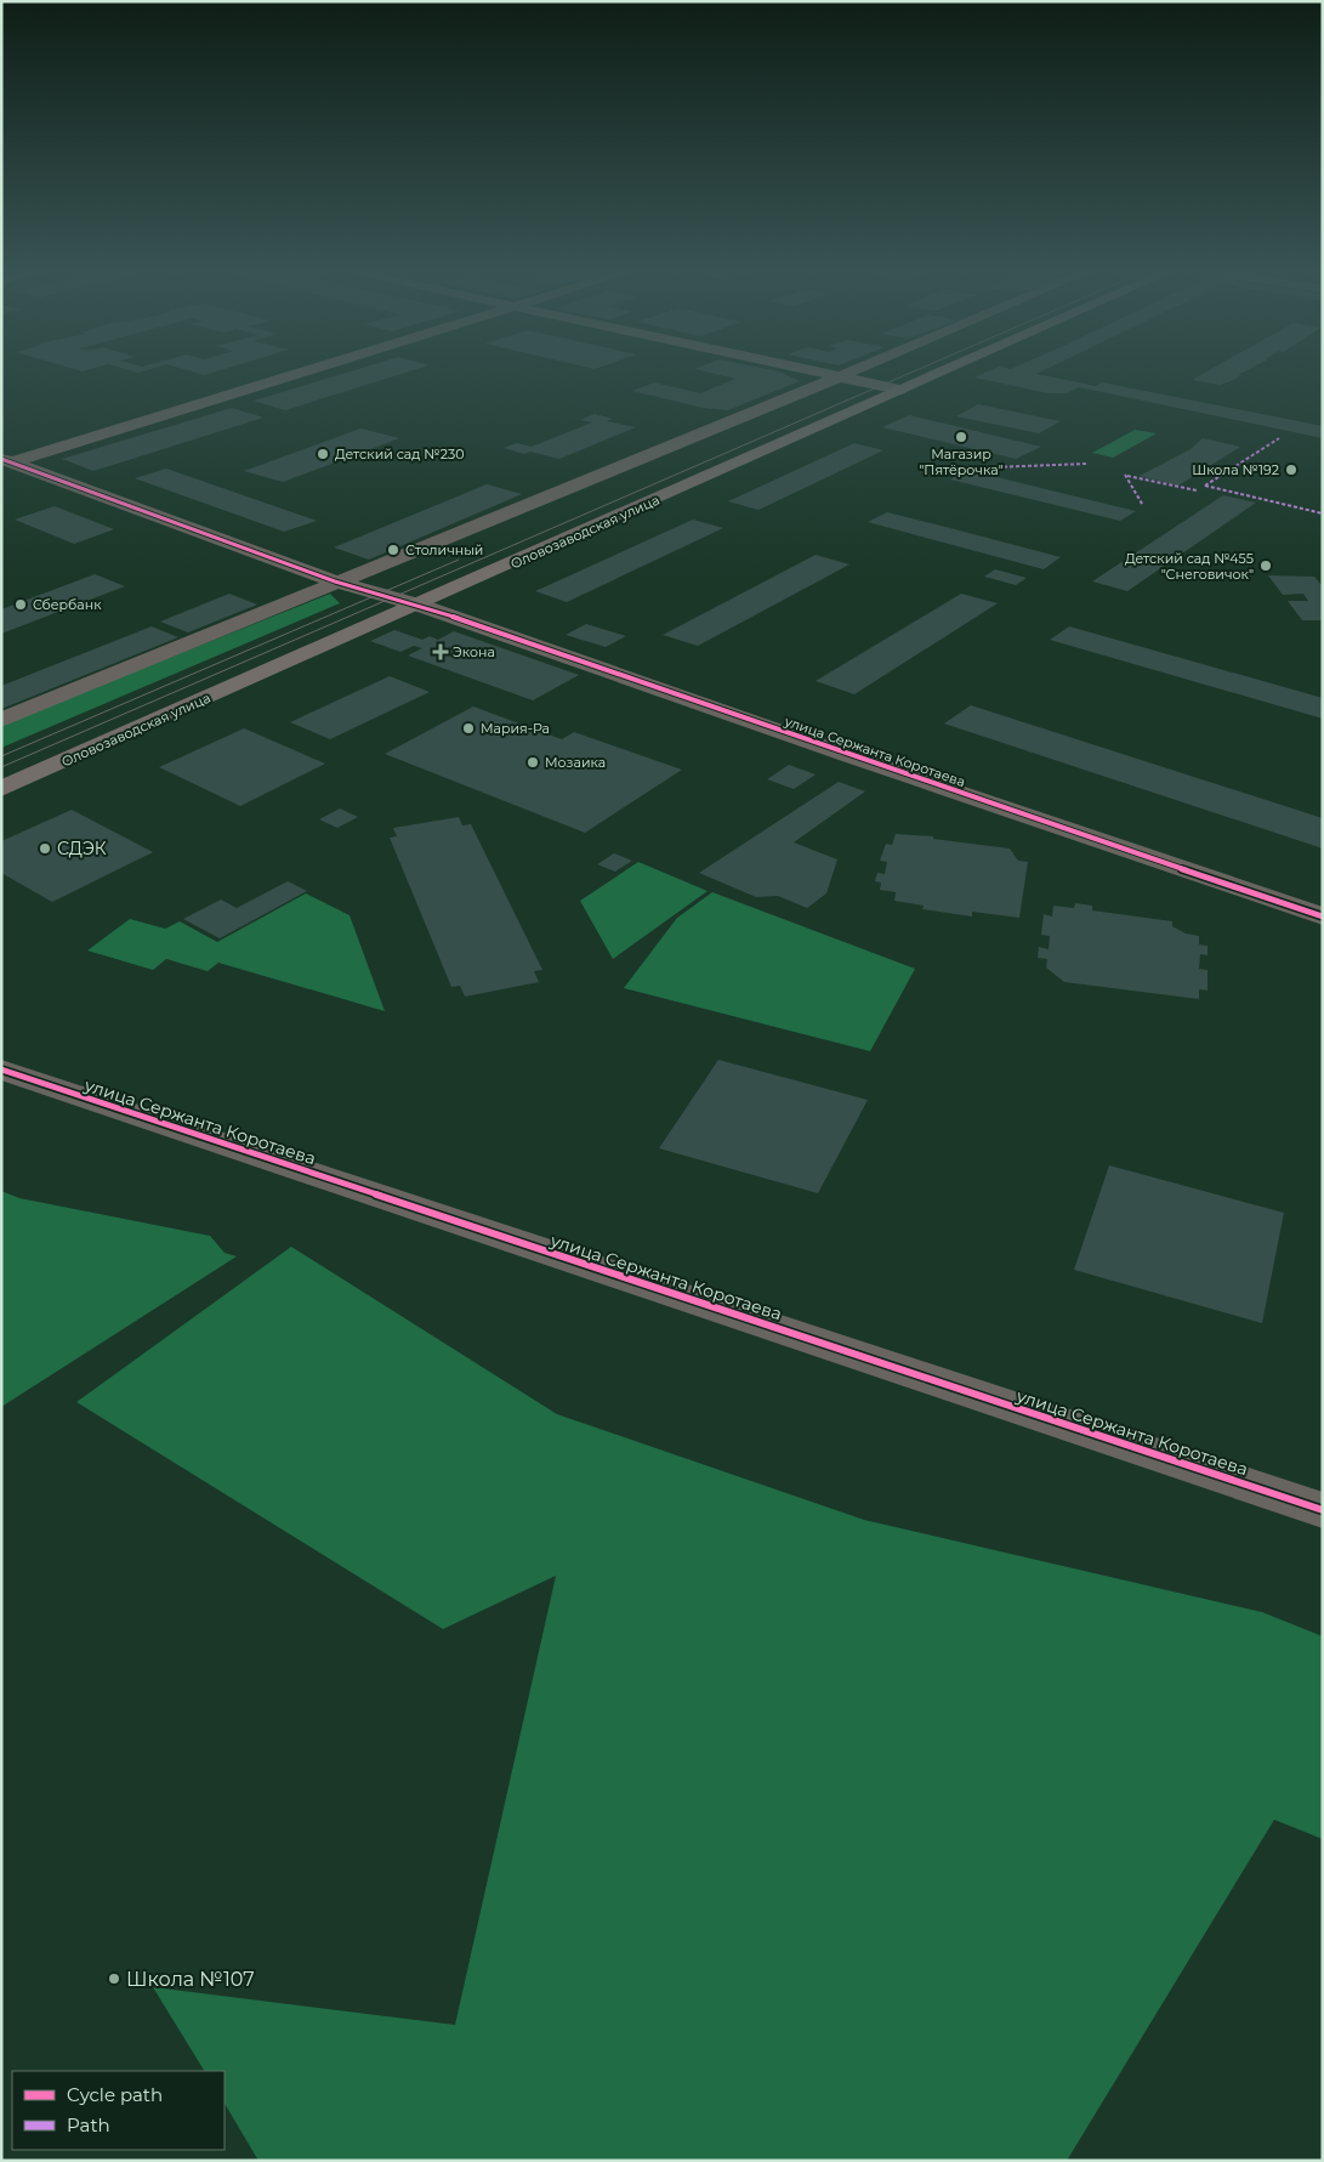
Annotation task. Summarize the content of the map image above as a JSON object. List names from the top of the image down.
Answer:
{
  "streets": {
    "street": ["Оловозаводская улица", "улица Сержанта Коротаева"]
  },
  "crossings": [
    ["Оловозаводская улица", "улица Сержанта Коротаева"]
  ],
  "places": {
    "other": [
      "Магазир \"Пятёрочка\"",
      "Детский сад №230",
      "Школа №192",
      "Столичный",
      "Детский сад №455 \"Снеговичок\"",
      "Сбербанк",
      "Мария-Ра",
      "Мозаика",
      "СДЭК",
      "Школа №107"
    ],
    "health": ["Экона"]
  },
  "legend": ["Cycle path", "Path"]
}
